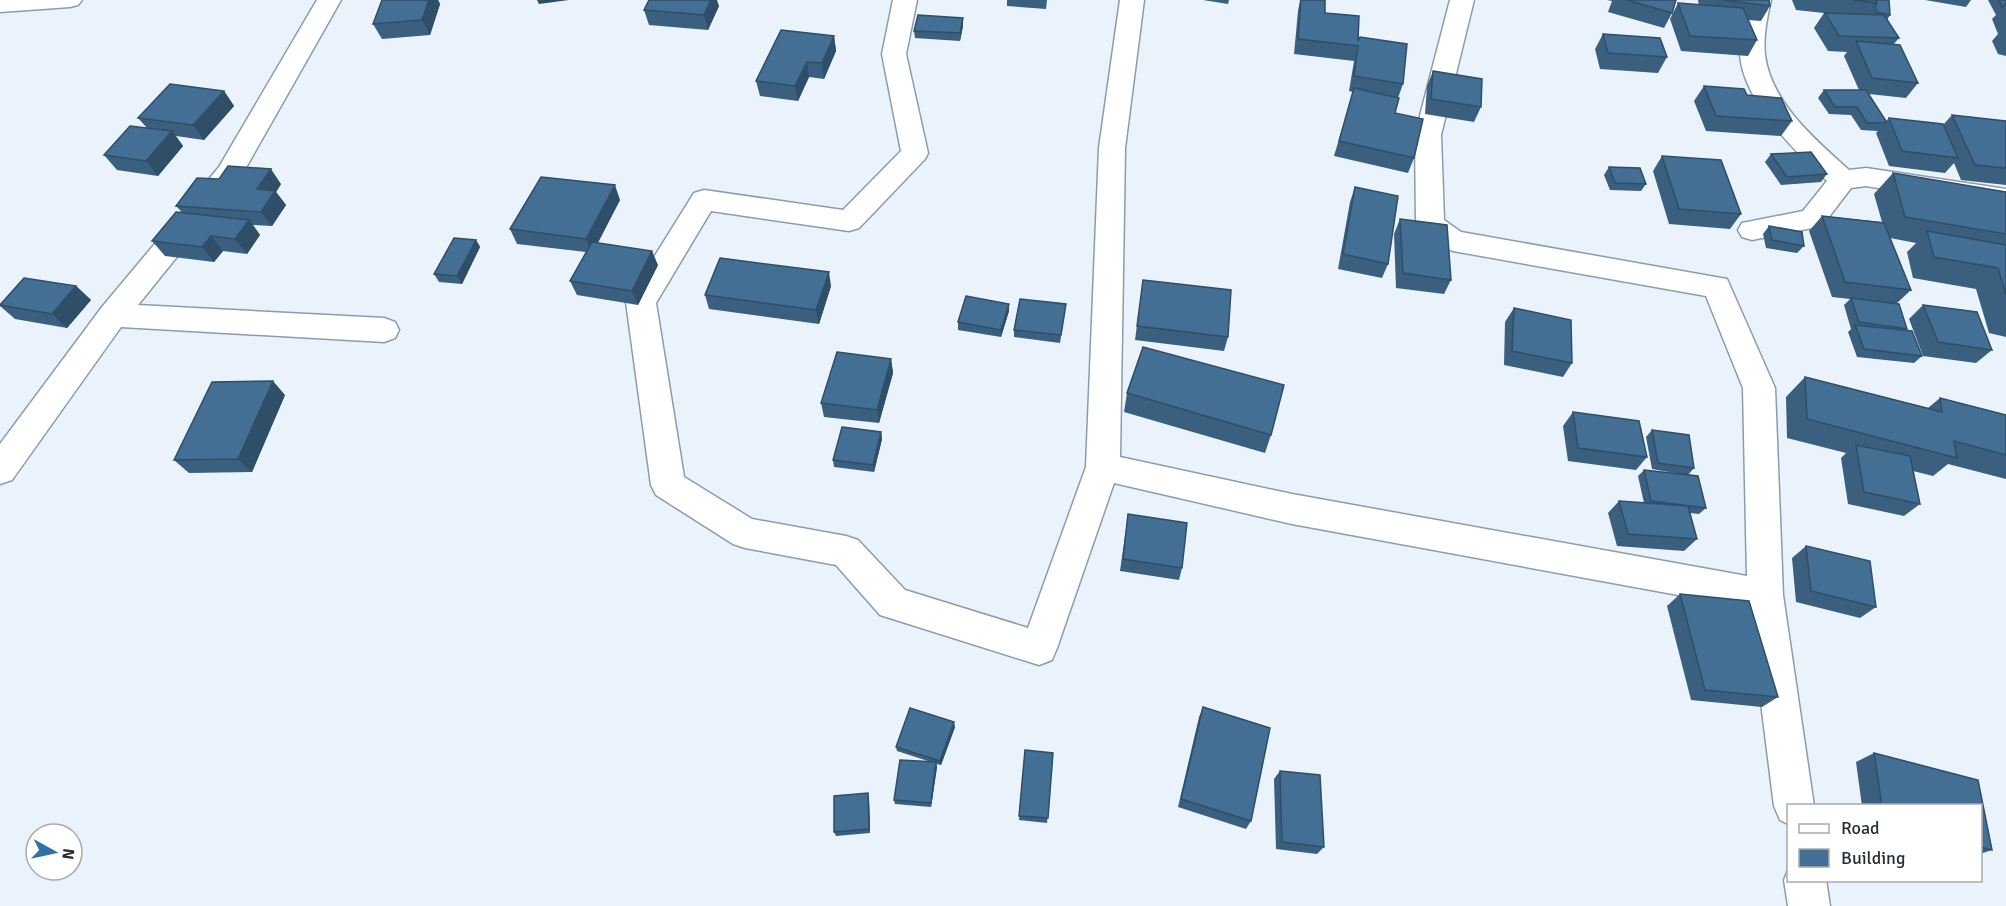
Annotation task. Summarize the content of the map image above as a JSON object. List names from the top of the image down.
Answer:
{
  "legend": ["Road", "Building"],
  "north": "right"
}
